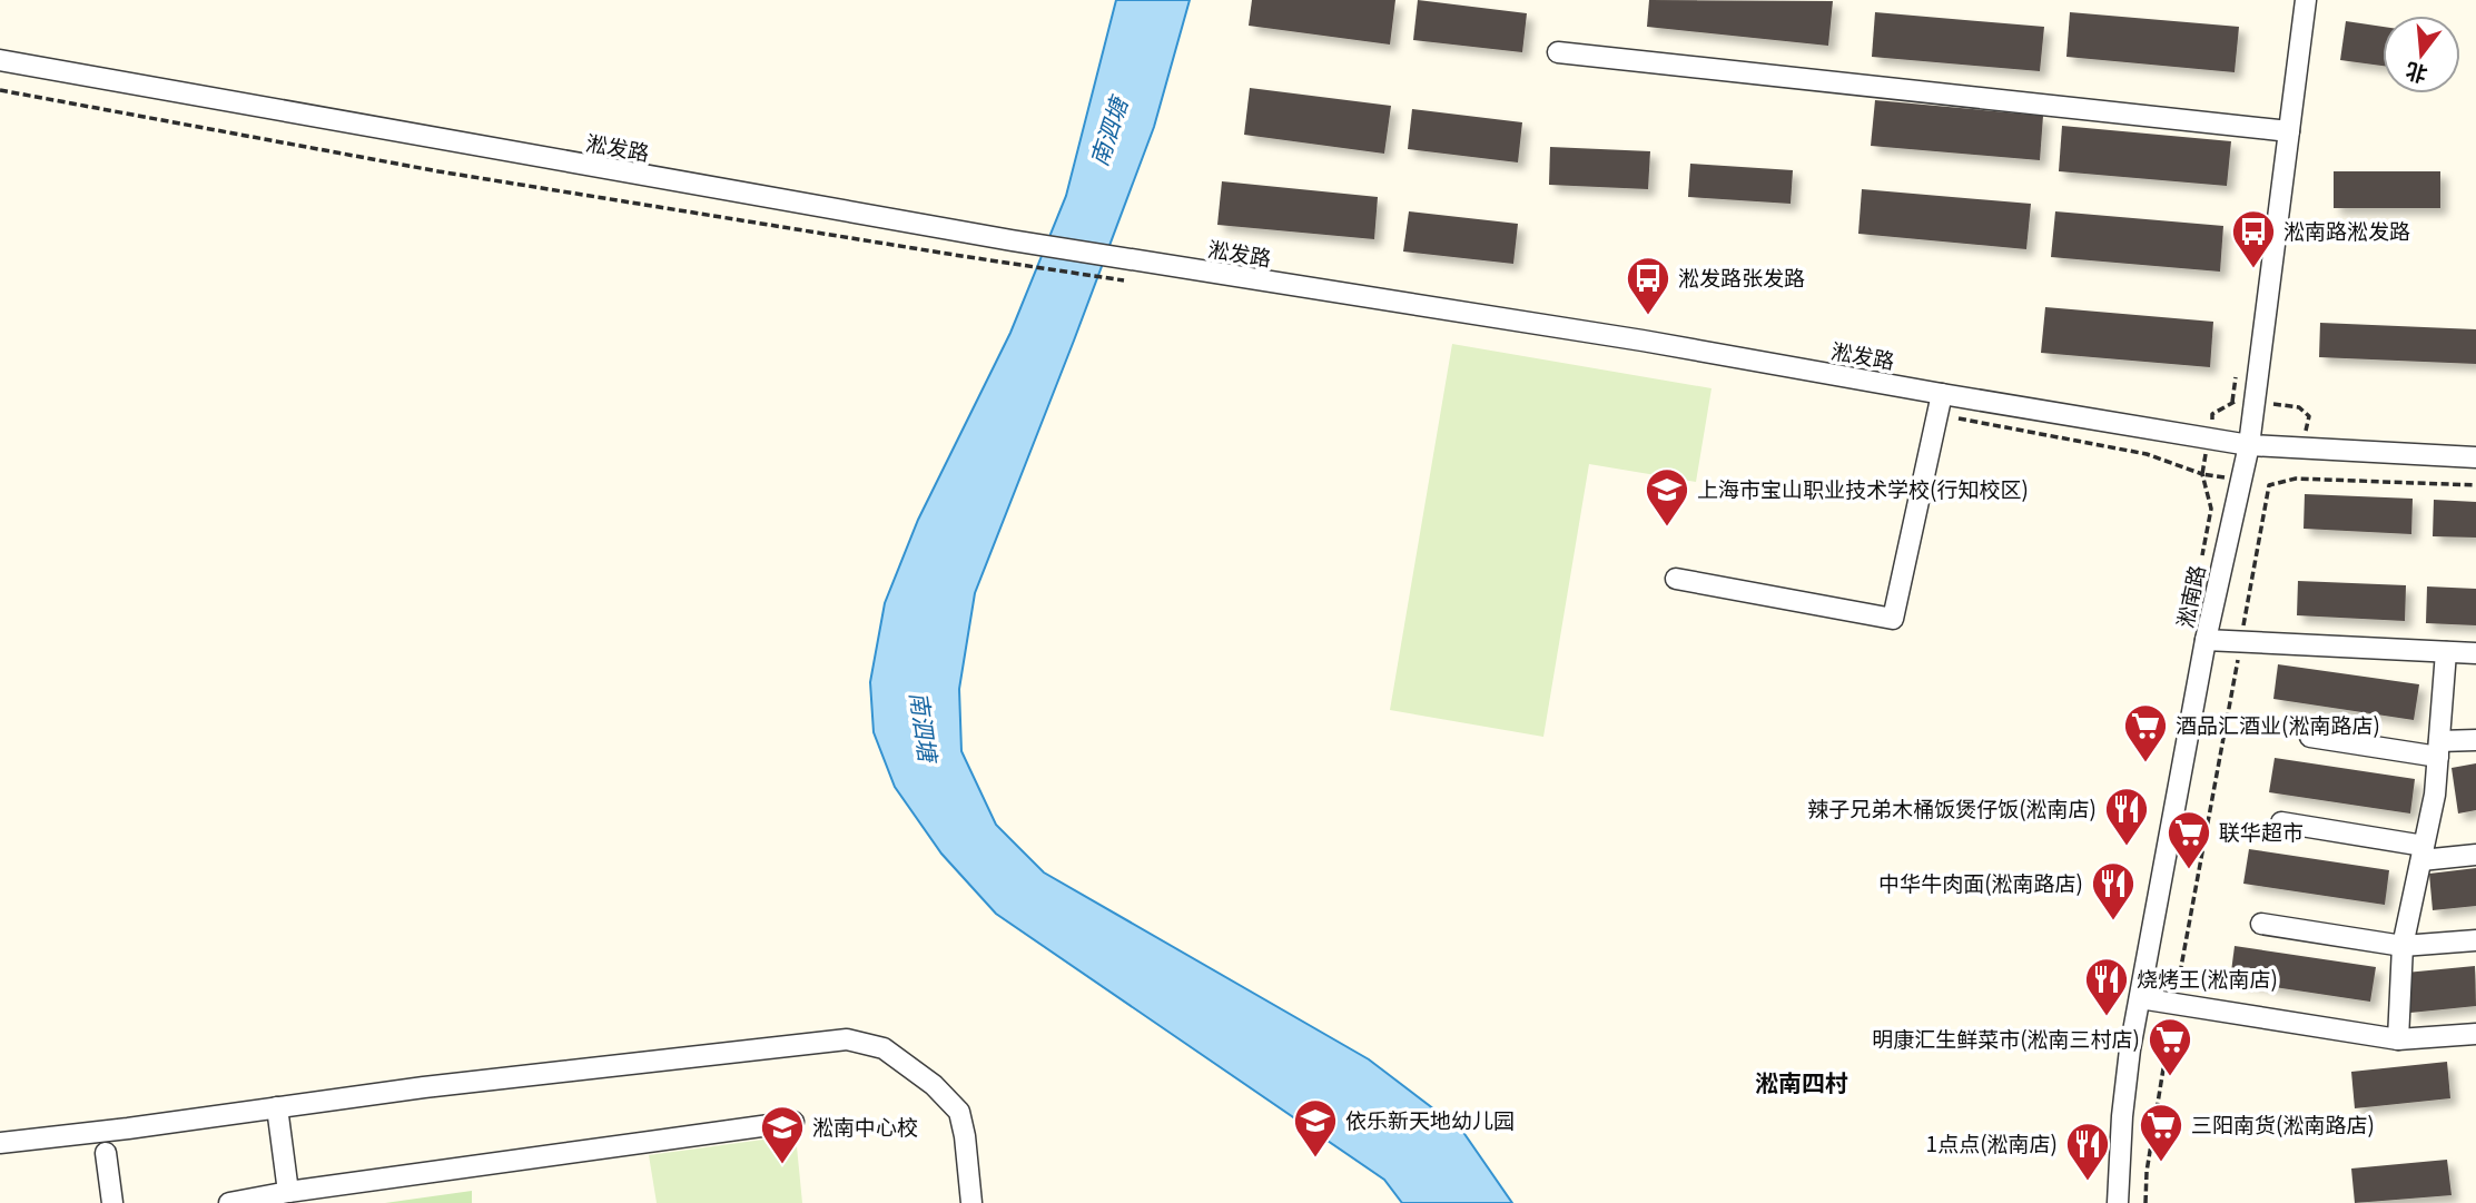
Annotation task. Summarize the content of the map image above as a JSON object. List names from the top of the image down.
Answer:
{
  "streets": {
    "street": ["淞发路", "淞南路"]
  },
  "crossings": [
    ["淞发路", "淞南路"]
  ],
  "districts": ["淞南四村"],
  "water": ["南泗塘"],
  "places": {
    "bus stop": ["淞南路淞发路", "淞发路张发路"],
    "school or university": ["上海市宝山职业技术学校(行知校区)", "依乐新天地幼儿园", "淞南中心校"],
    "supermarket": [
      "酒品汇酒业(淞南路店)",
      "联华超市",
      "明康汇生鲜菜市(淞南三村店)",
      "三阳南货(淞南路店)"
    ],
    "restaurant": [
      "辣子兄弟木桶饭煲仔饭(淞南店)",
      "中华牛肉面(淞南路店)",
      "烧烤王(淞南店)",
      "1点点(淞南店)"
    ]
  },
  "north": "bottom"
}
